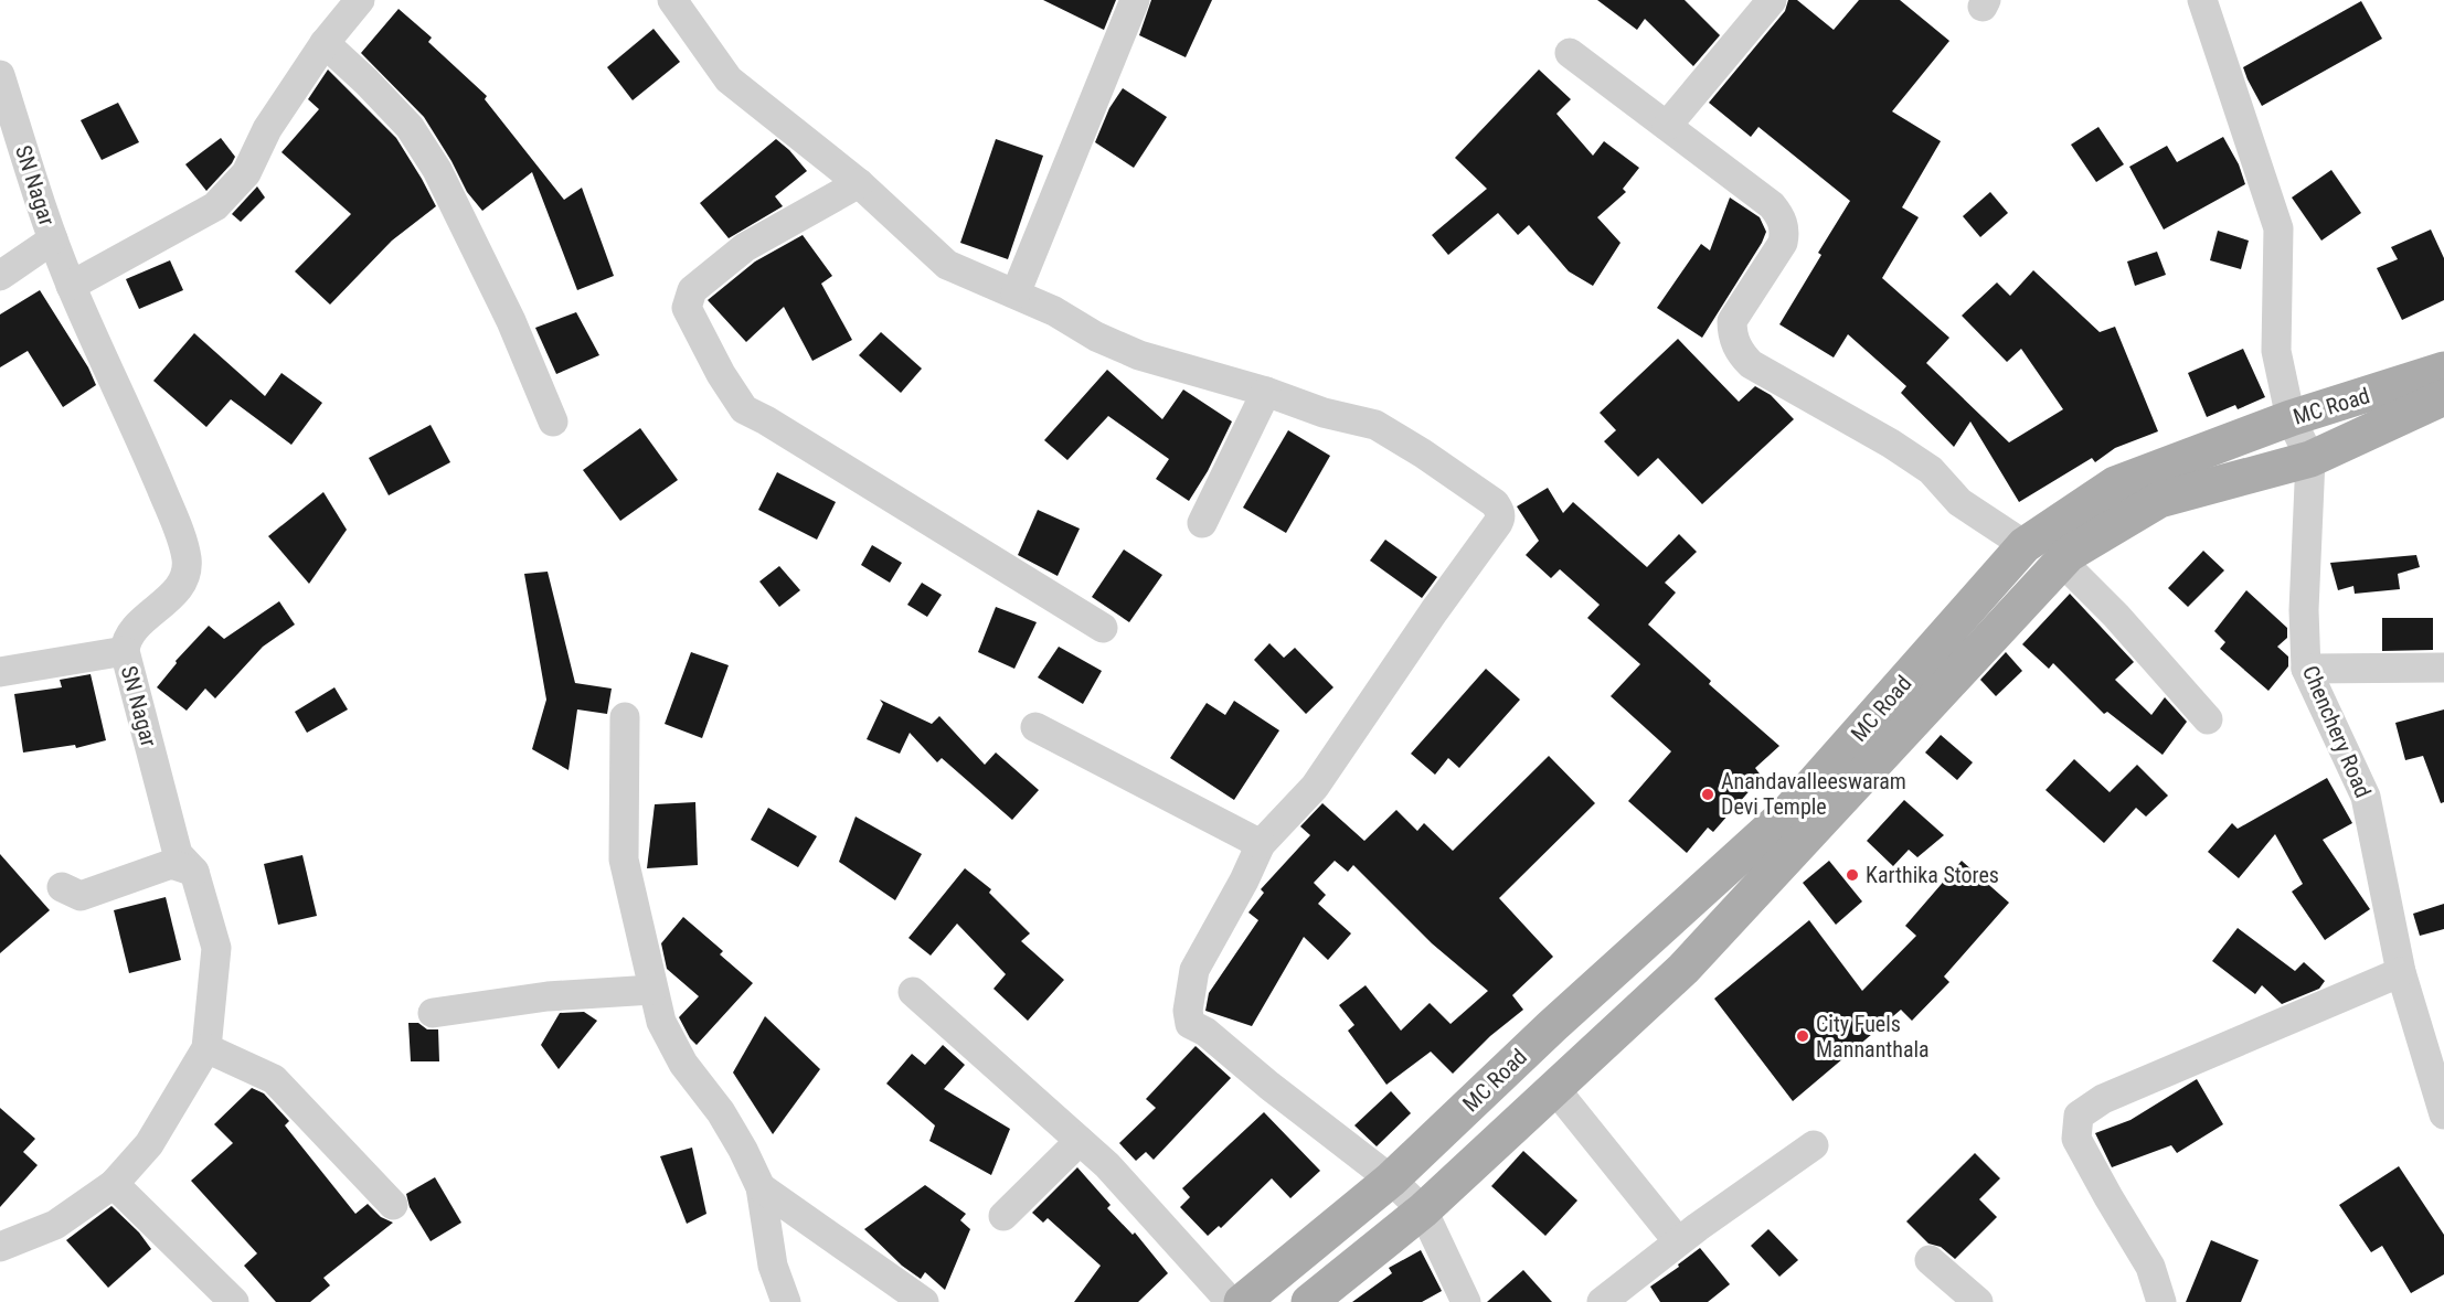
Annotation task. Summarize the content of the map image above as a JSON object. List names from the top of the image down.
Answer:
{
  "streets": {
    "main road": ["MC Road"],
    "street": ["SN Nagar", "Chenchery Road"]
  },
  "crossings": [
    ["MC Road", "Chenchery Road"]
  ],
  "places": ["Anandavalleeswaram Devi Temple", "Karthika Stores", "City Fuels Mannanthala"]
}
